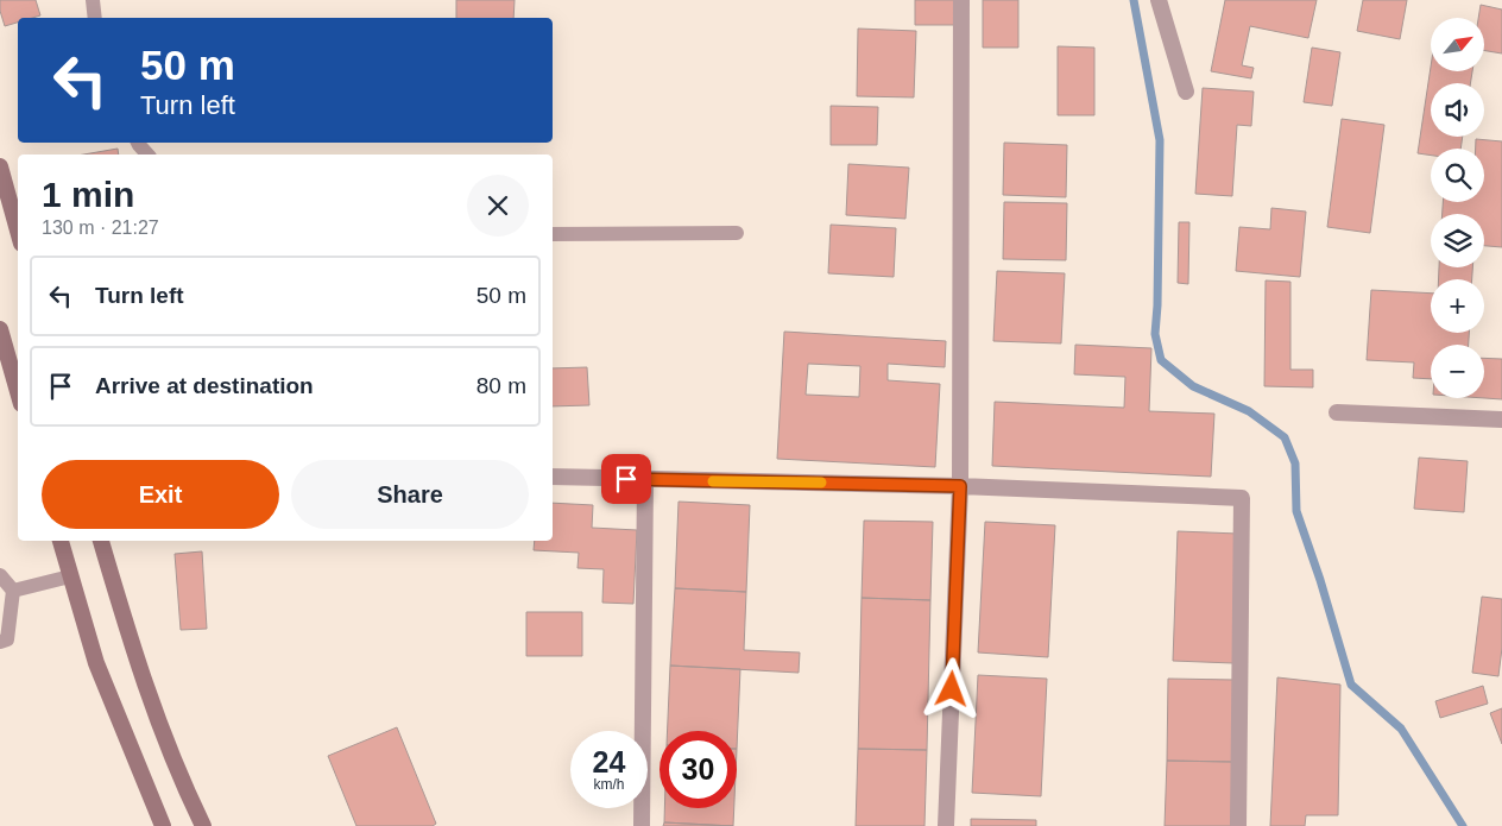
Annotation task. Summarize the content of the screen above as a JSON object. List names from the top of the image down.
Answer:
{
  "north": "top right",
  "page": {
    "map_buttons": ["+", "−"],
    "turn": ["50 m", "Turn left"],
    "heading": ["1 min", "130 m · 21:27"],
    "list": [
      {
        "name": "Turn left",
        "value": "50 m"
      },
      {
        "name": "Arrive at destination",
        "value": "80 m"
      }
    ],
    "buttons": ["Exit", "Share"],
    "speed": "24 km/h",
    "limit": "30"
  }
}
